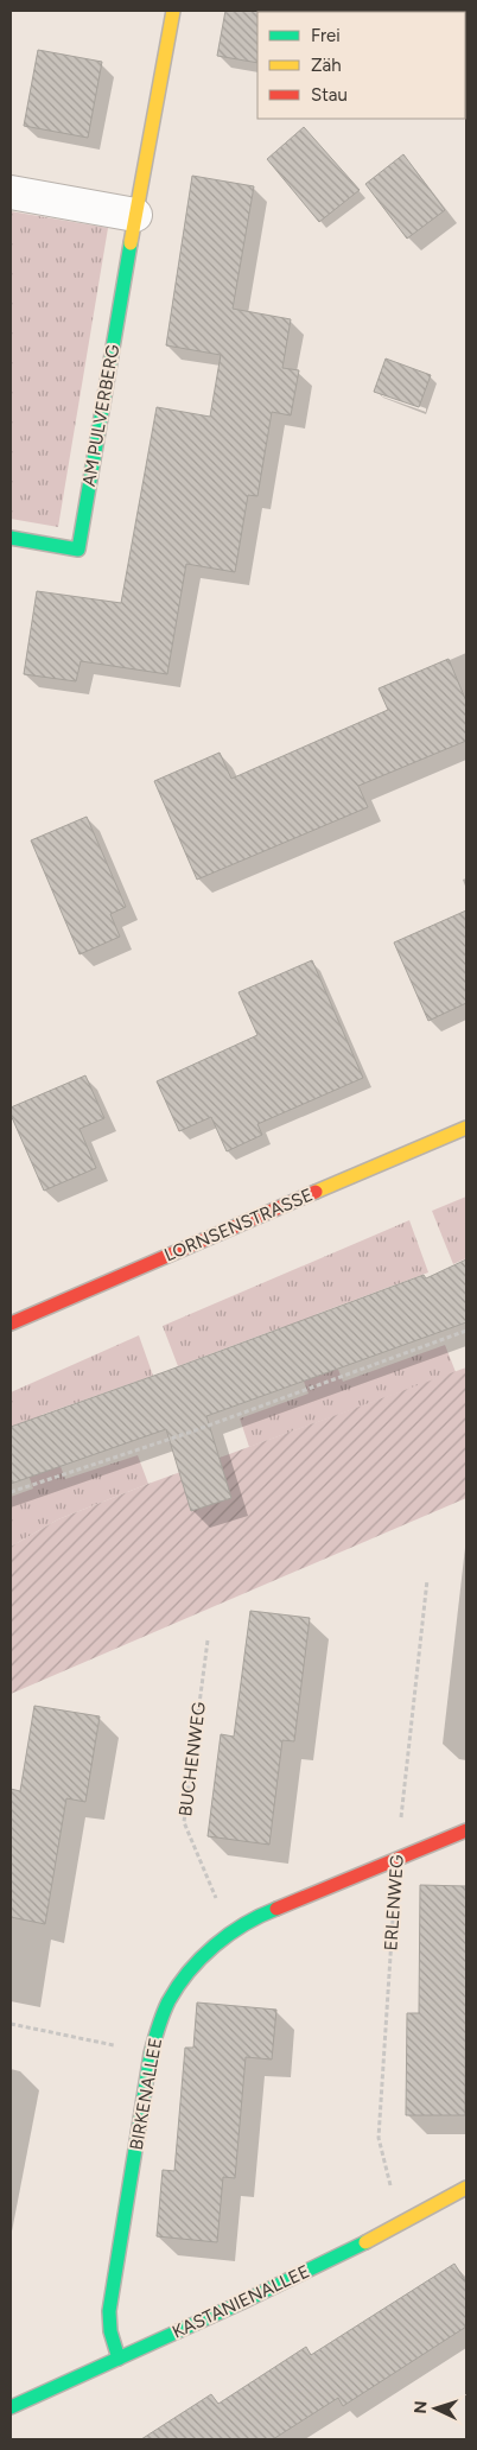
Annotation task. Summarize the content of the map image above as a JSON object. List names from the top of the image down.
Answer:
{
  "streets": {
    "street": [
      "AM PULVERBERG",
      "LORNSENSTRASSE",
      "BIRKENALLEE",
      "KASTANIENALLEE"
    ],
    "path": ["BUCHENWEG", "ERLENWEG"]
  },
  "crossings": [
    ["ERLENWEG", "BIRKENALLEE"],
    ["ERLENWEG", "KASTANIENALLEE"],
    ["BIRKENALLEE", "KASTANIENALLEE"]
  ],
  "legend": ["Frei", "Zäh", "Stau"],
  "north": "left"
}
